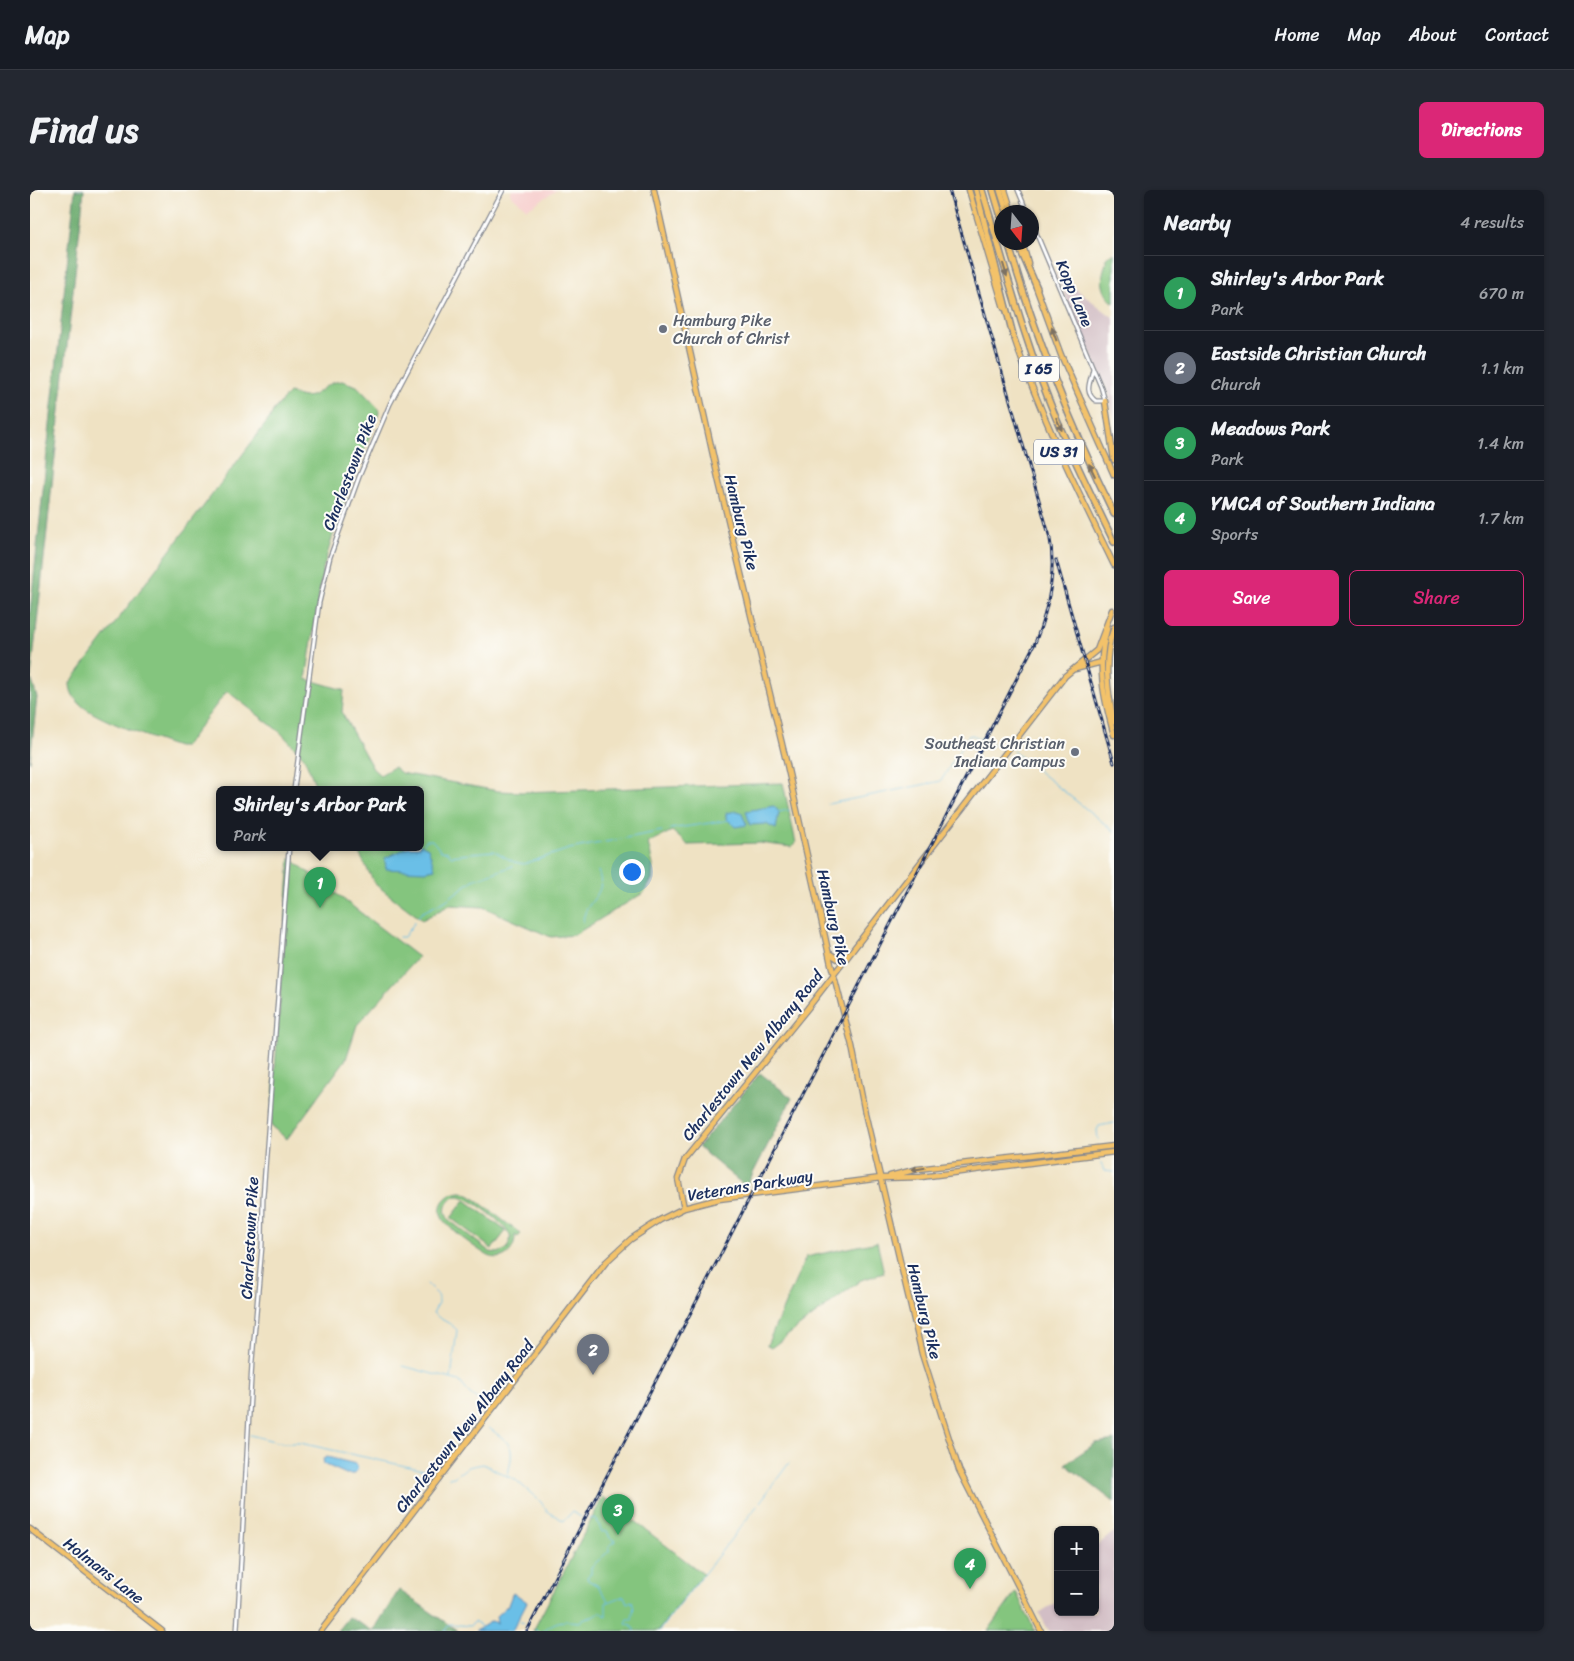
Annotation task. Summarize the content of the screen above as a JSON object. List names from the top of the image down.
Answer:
{
  "streets": {
    "highway": ["I 65"],
    "main road": [
      "US 31",
      "Hamburg Pike",
      "Charlestown New Albany Road",
      "Veterans Parkway",
      "Holmans Lane"
    ],
    "street": ["Kopp Lane", "Charlestown Pike"]
  },
  "crossings": [
    ["Hamburg Pike", "Charlestown New Albany Road"],
    ["Hamburg Pike", "Veterans Parkway"],
    ["Charlestown New Albany Road", "Veterans Parkway"]
  ],
  "places": ["Hamburg Pike Church of Christ", "Southeast Christian Indiana Campus"],
  "north": "bottom",
  "page": {
    "header": "Map",
    "nav": [
      "Home",
      "Map",
      "About",
      "Contact"
    ],
    "title": "Find us",
    "buttons": [
      "Directions",
      ["Save", "Share"]
    ],
    "heading": ["Nearby", "4 results"],
    "list": [
      {
        "mark": "1",
        "name": "Shirley's Arbor Park",
        "note": "Park",
        "value": "670 m"
      },
      {
        "mark": "2",
        "name": "Eastside Christian Church",
        "note": "Church",
        "value": "1.1 km"
      },
      {
        "mark": "3",
        "name": "Meadows Park",
        "note": "Park",
        "value": "1.4 km"
      },
      {
        "mark": "4",
        "name": "YMCA of Southern Indiana",
        "note": "Sports",
        "value": "1.7 km"
      }
    ],
    "popup": ["Shirley's Arbor Park", "Park"],
    "pins": [
      "1",
      "2",
      "3",
      "4"
    ],
    "map_buttons": ["+", "−"]
  }
}
